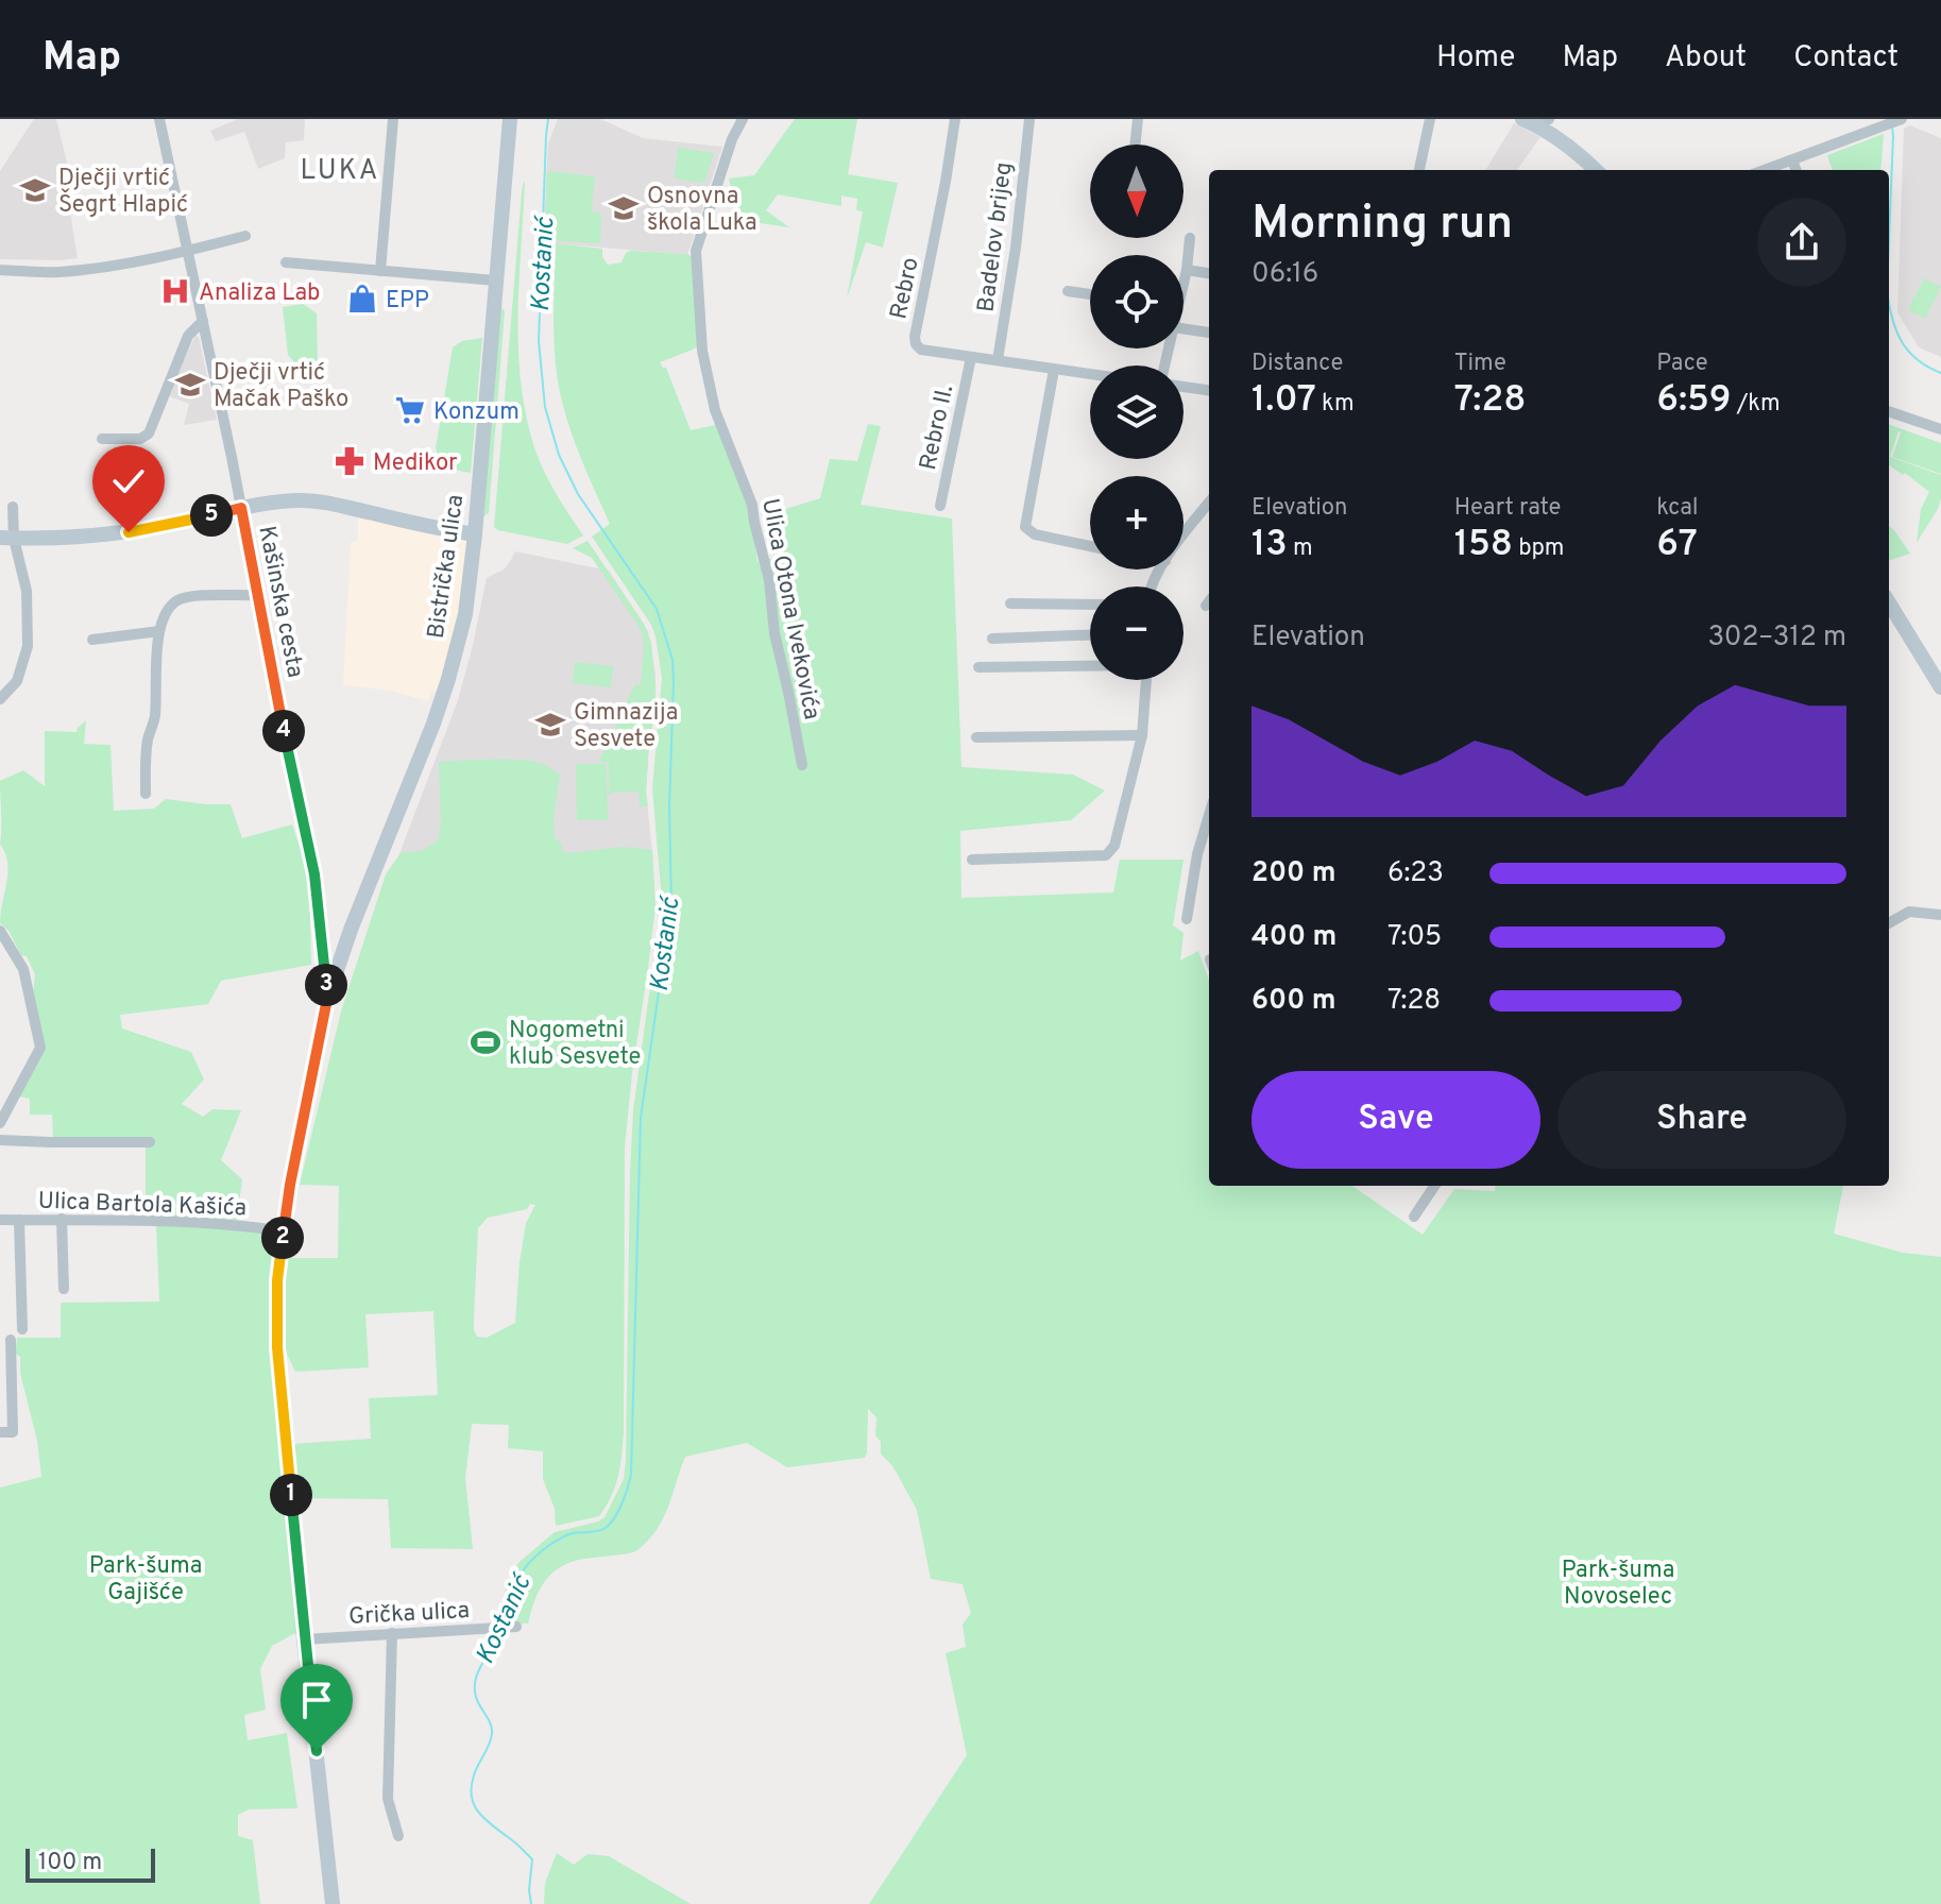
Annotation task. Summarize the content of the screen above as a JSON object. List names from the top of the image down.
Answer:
{
  "streets": {
    "main road": ["Bistrička ulica", "Kašinska cesta"],
    "street": [
      "Badelov brijeg",
      "Rebro",
      "Rebro II.",
      "Ulica Otona Ivekovića",
      "Ulica Bartola Kašića",
      "Grička ulica"
    ]
  },
  "crossings": [
    ["Badelov brijeg", "Rebro"],
    ["Rebro", "Rebro II."],
    ["Bistrička ulica", "Kašinska cesta"],
    ["Kašinska cesta", "Ulica Bartola Kašića"],
    ["Kašinska cesta", "Grička ulica"]
  ],
  "districts": ["LUKA"],
  "water": ["Kostanić"],
  "parks": ["Park-šuma Gajišće", "Park-šuma Novoselec"],
  "places": {
    "school or university": [
      "Dječji vrtić Šegrt Hlapić",
      "Osnovna škola Luka",
      "Dječji vrtić Mačak Paško",
      "Gimnazija Sesvete"
    ],
    "hospital": ["Analiza Lab"],
    "shop": ["EPP"],
    "supermarket": ["Konzum"],
    "pharmacy": ["Medikor"],
    "sports": ["Nogometni klub Sesvete"]
  },
  "scale_bar": "100 m",
  "north": "bottom",
  "page": {
    "header": "Map",
    "nav": [
      "Home",
      "Map",
      "About",
      "Contact"
    ],
    "map_buttons": ["+", "−"],
    "heading": ["Morning run", "06:16"],
    "stats": [
      ["Distance", "1.07 km"],
      ["Time", "7:28"],
      ["Pace", "6:59 /km"],
      ["Elevation", "13 m"],
      ["Heart rate", "158 bpm"],
      ["kcal", "67"]
    ],
    "pins": [
      "5",
      "4",
      "3",
      "2",
      "1"
    ],
    "chart": ["Elevation", "302–312 m"],
    "list": [
      {
        "name": "200 m",
        "note": "6:23"
      },
      {
        "name": "400 m",
        "note": "7:05"
      },
      {
        "name": "600 m",
        "note": "7:28"
      }
    ],
    "buttons": ["Save", "Share"],
    "scale": "100 m"
  }
}
